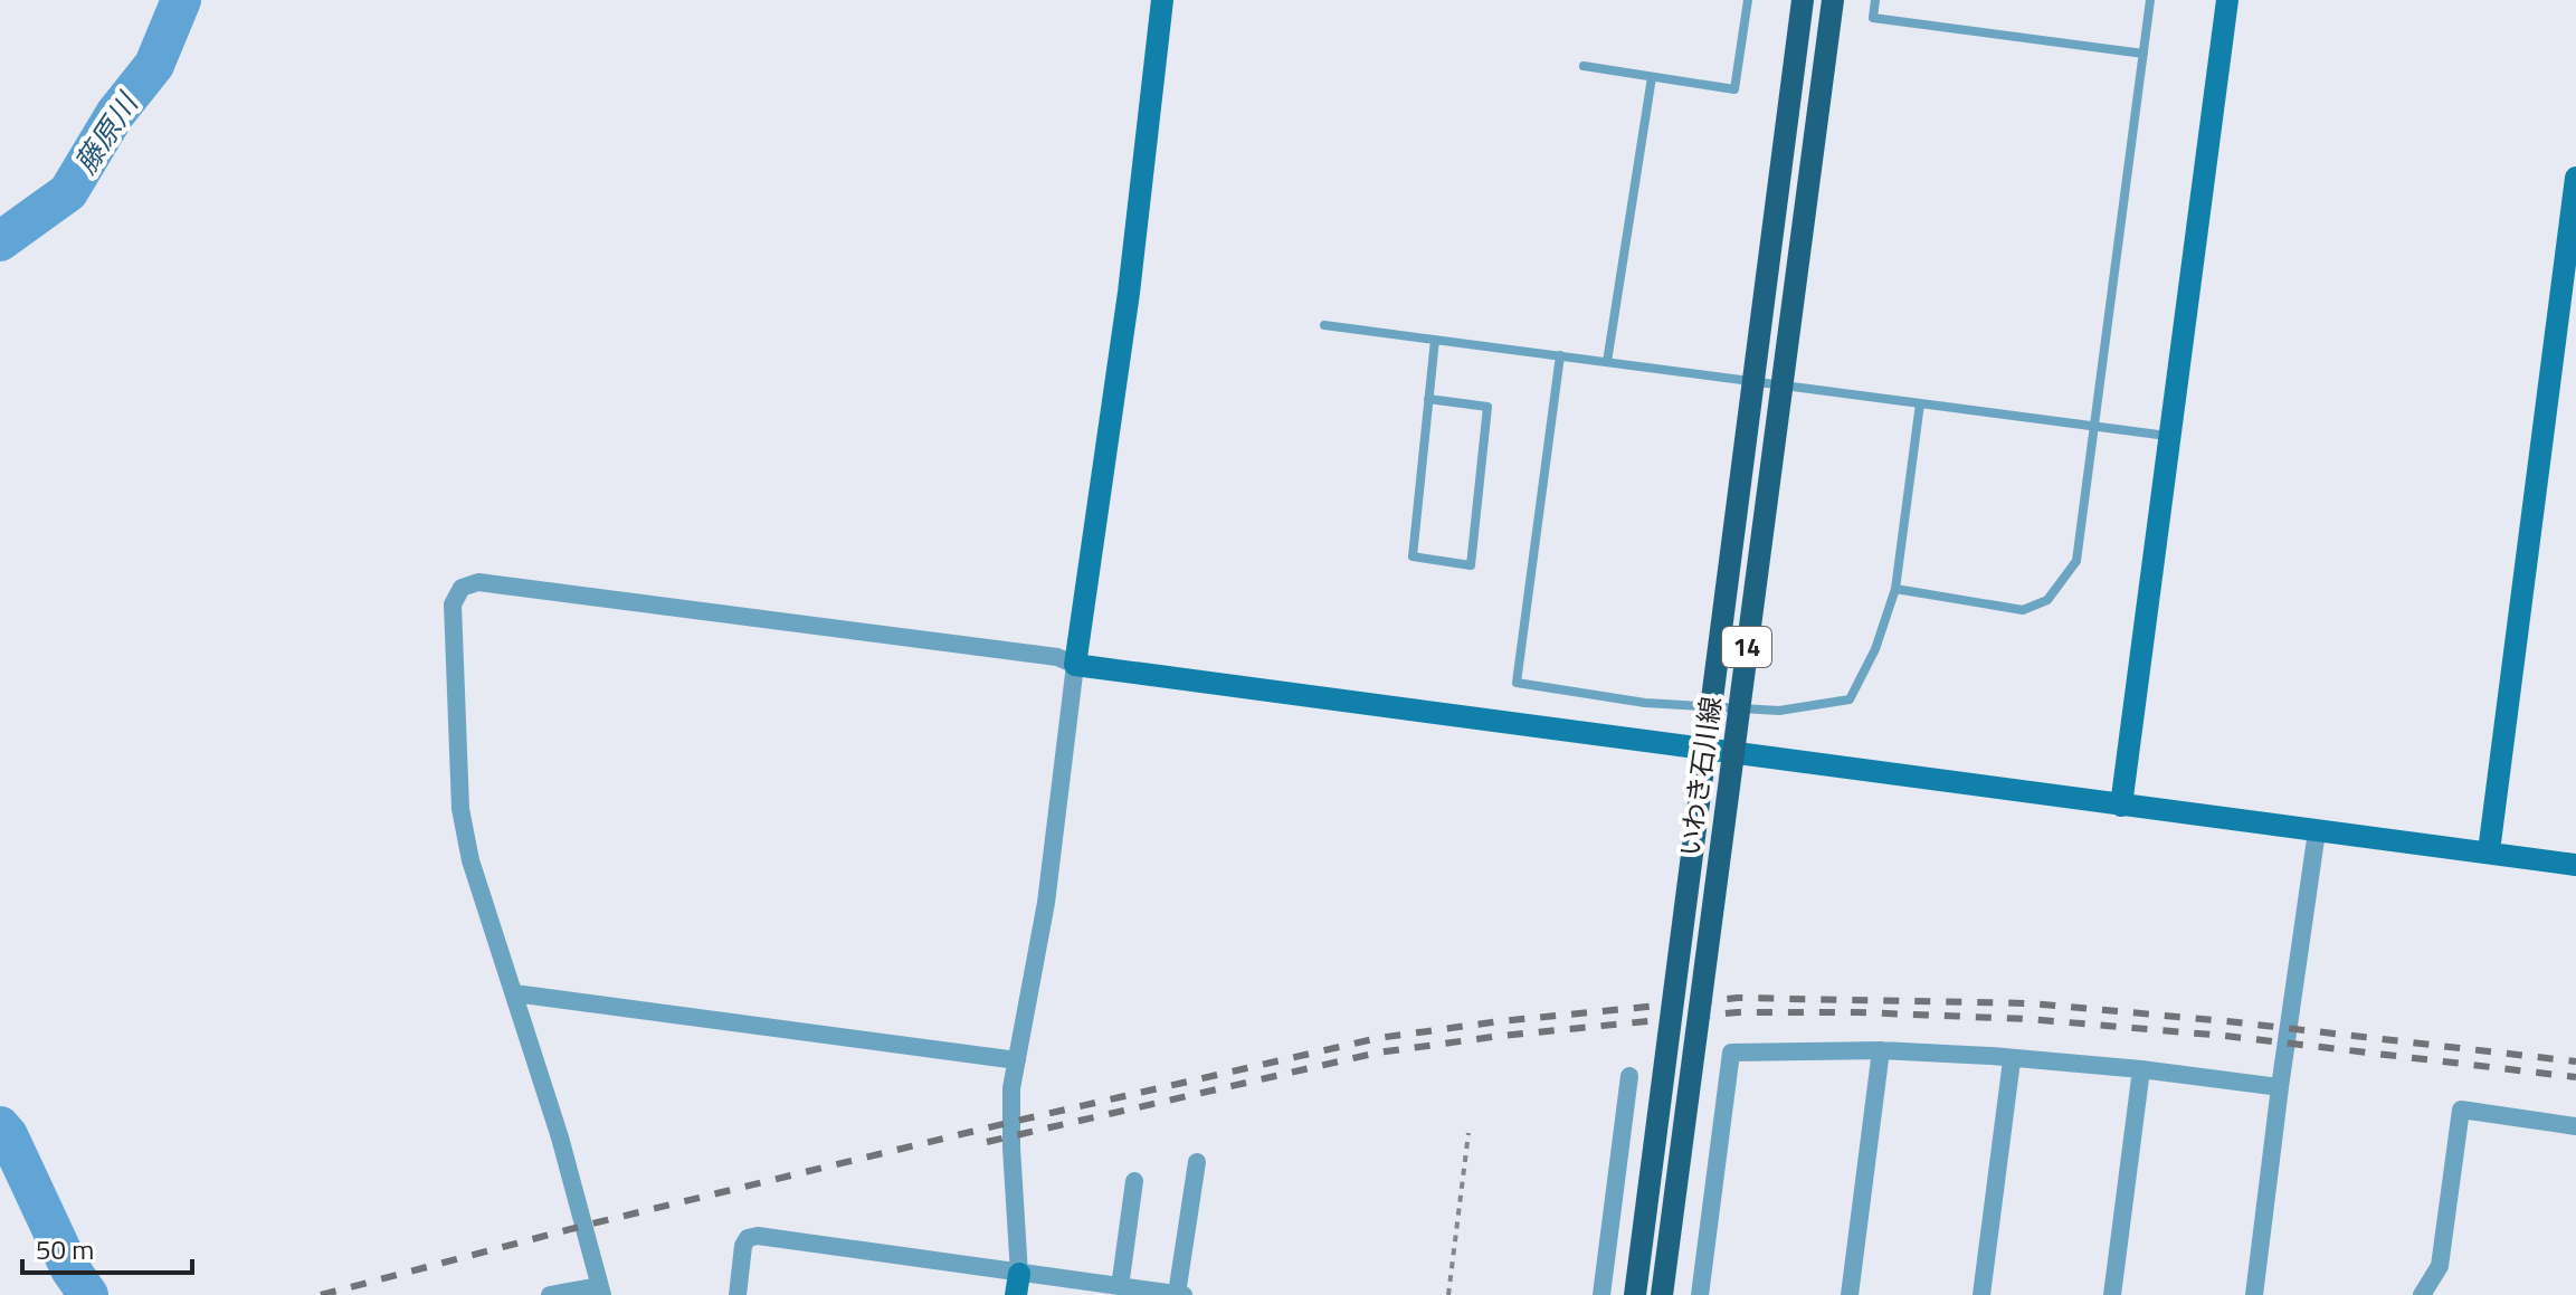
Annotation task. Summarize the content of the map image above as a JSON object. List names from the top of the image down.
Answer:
{
  "streets": {
    "main road": ["14", "いわき石川線"]
  },
  "water": ["藤原川"],
  "scale_bar": "50 m"
}
